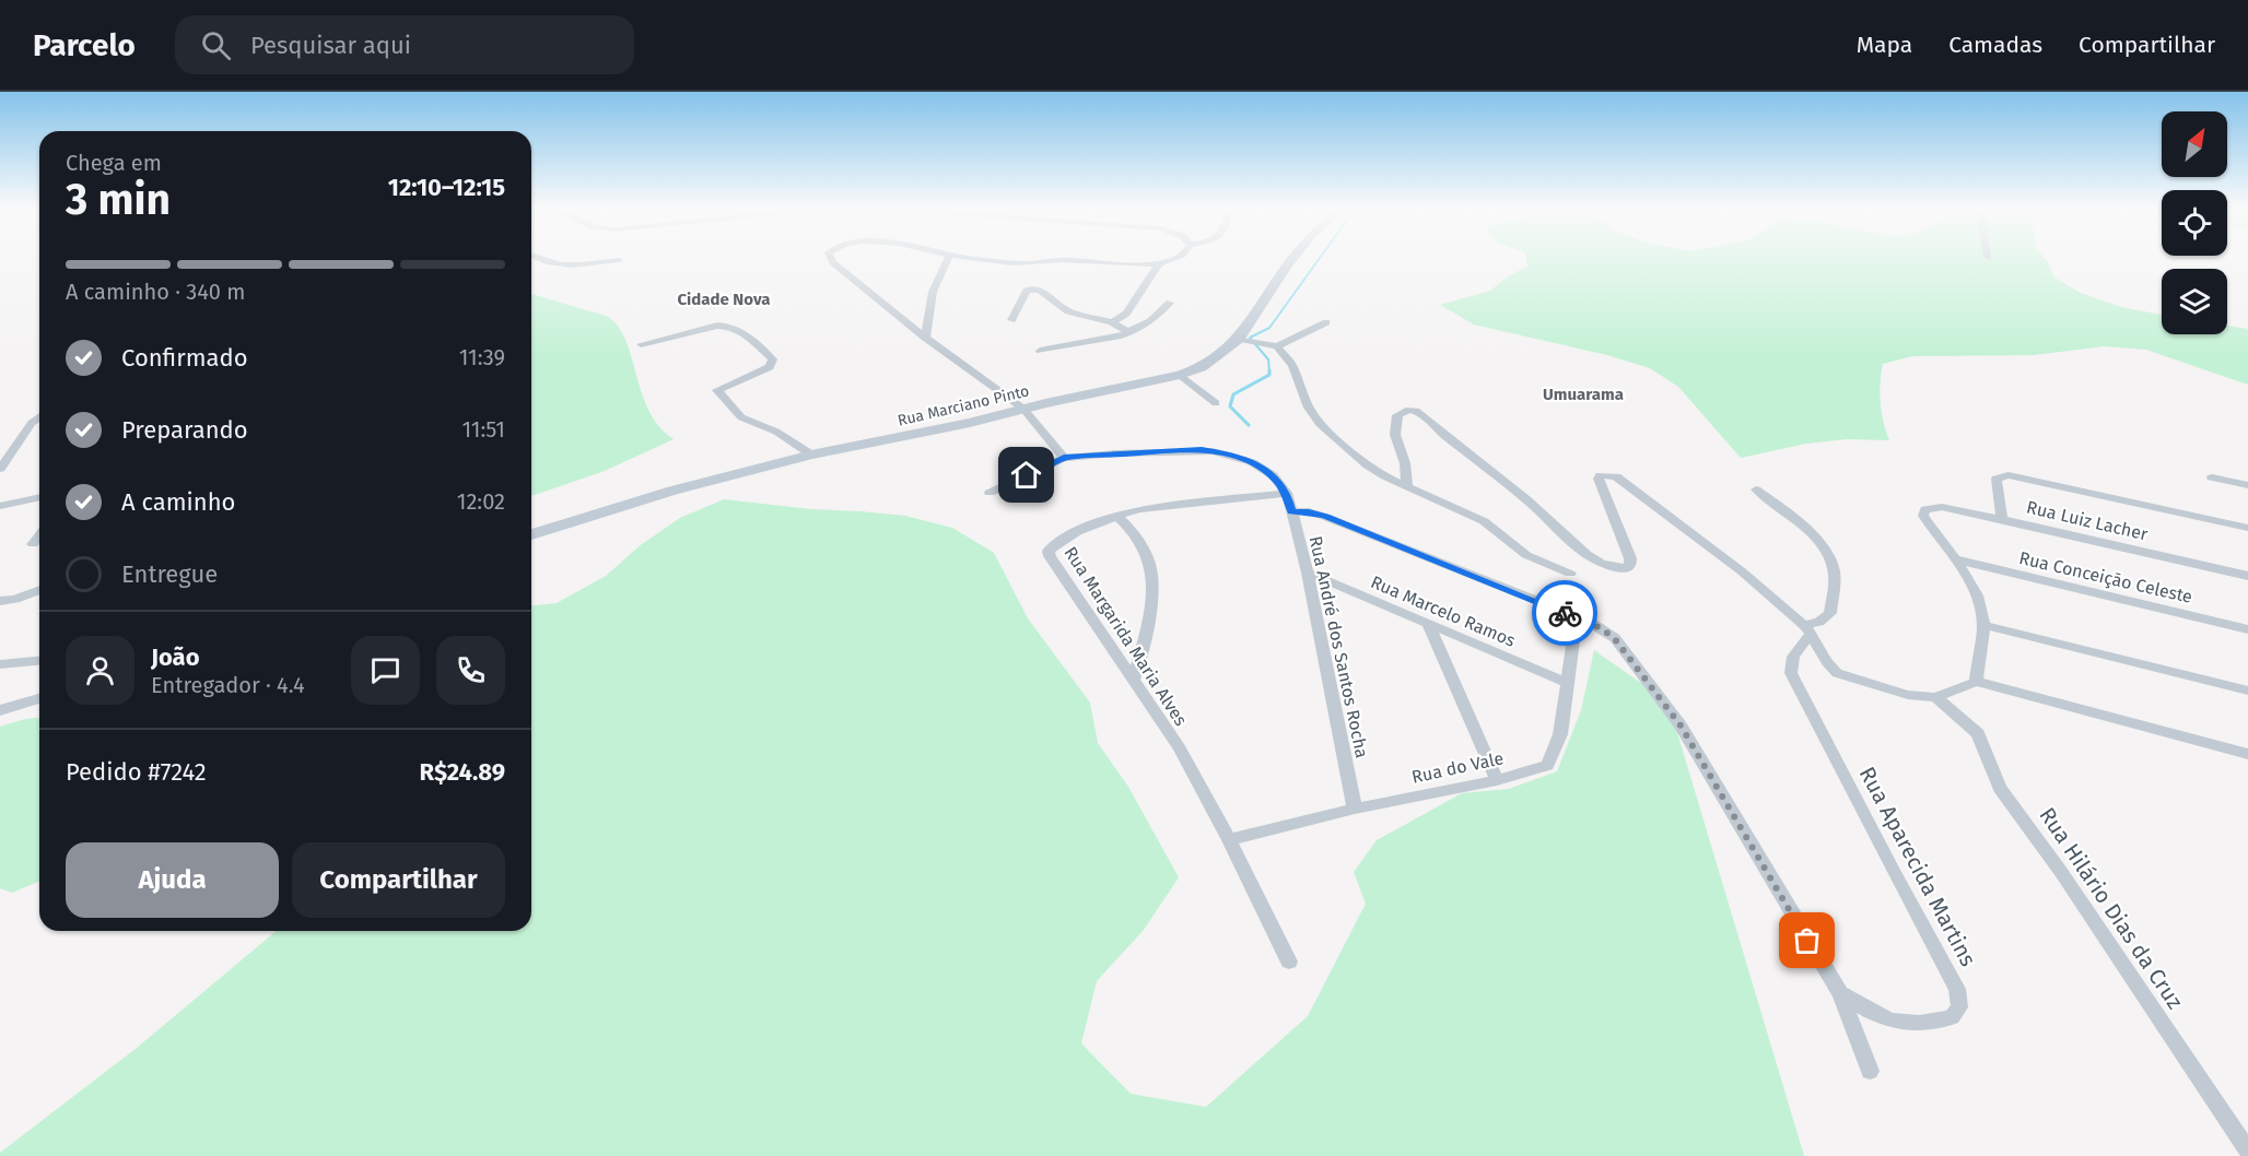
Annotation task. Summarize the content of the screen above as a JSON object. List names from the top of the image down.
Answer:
{
  "streets": {
    "street": [
      "Rua Marciano Pinto",
      "Rua Luiz Lacher",
      "Rua Conceiçāo Celeste",
      "Rua Marcelo Ramos",
      "Rua Margarida Maria Alves",
      "Rua André dos Santos Rocha",
      "Rua do Vale",
      "Rua Aparecida Martins",
      "Rua Hilário Dias da Cruz"
    ]
  },
  "crossings": [
    ["Rua Luiz Lacher", "Rua Conceiçāo Celeste"],
    ["Rua Marcelo Ramos", "Rua André dos Santos Rocha"],
    ["Rua Marcelo Ramos", "Rua do Vale"],
    ["Rua Margarida Maria Alves", "Rua André dos Santos Rocha"],
    ["Rua Margarida Maria Alves", "Rua do Vale"],
    ["Rua André dos Santos Rocha", "Rua do Vale"],
    ["Rua André dos Santos Rocha", "Rua Aparecida Martins"],
    ["Rua do Vale", "Rua Aparecida Martins"]
  ],
  "districts": ["Cidade Nova", "Umuarama"],
  "north": "top right",
  "page": {
    "header": "Parcelo",
    "search": "Pesquisar aqui",
    "nav": ["Mapa", "Camadas", "Compartilhar"],
    "heading": ["3 min", "Chega em", "12:10–12:15"],
    "panel": [
      "João",
      "Entregador · 4.4",
      "Pedido #7242",
      "R$24.89"
    ],
    "bar": "A caminho · 340 m",
    "list": [
      ["Confirmado", "11:39"],
      ["Preparando", "11:51"],
      ["A caminho", "12:02"],
      "Entregue"
    ],
    "buttons": ["Ajuda", "Compartilhar"]
  }
}
